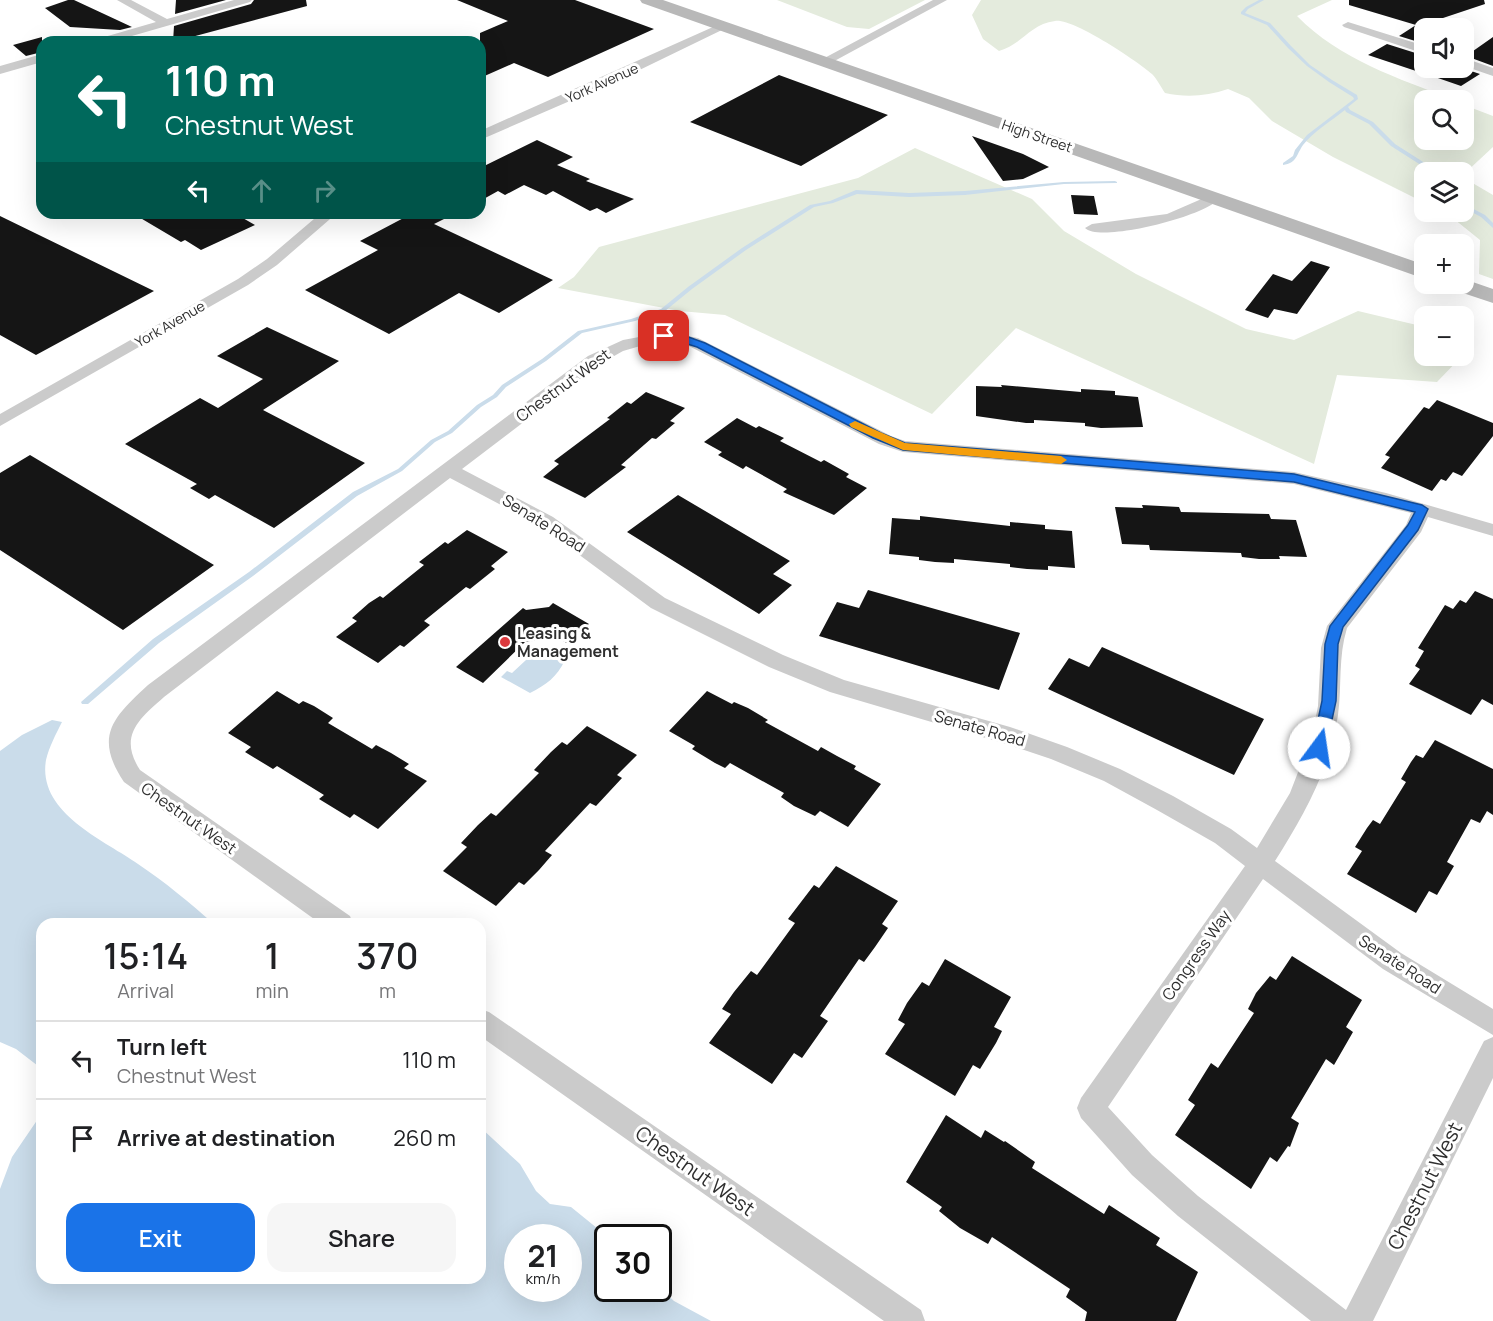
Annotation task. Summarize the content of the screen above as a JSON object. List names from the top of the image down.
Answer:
{
  "streets": {
    "main road": ["High Street"],
    "street": [
      "York Avenue",
      "Chestnut West",
      "Senate Road",
      "Congress Way"
    ]
  },
  "crossings": [
    ["York Avenue", "High Street"],
    ["Chestnut West", "Senate Road"],
    ["Chestnut West", "Congress Way"],
    ["Senate Road", "Congress Way"]
  ],
  "places": ["Leasing & Management"],
  "page": {
    "map_buttons": ["+", "−"],
    "turn": ["110 m", "Chestnut West"],
    "eta": [
      "15:14",
      "Arrival",
      "1",
      "min",
      "370",
      "m"
    ],
    "list": [
      {
        "name": "Turn left",
        "note": "Chestnut West",
        "value": "110 m"
      },
      {
        "name": "Arrive at destination",
        "value": "260 m"
      }
    ],
    "buttons": ["Exit", "Share"],
    "speed": "21 km/h",
    "limit": "30"
  }
}
